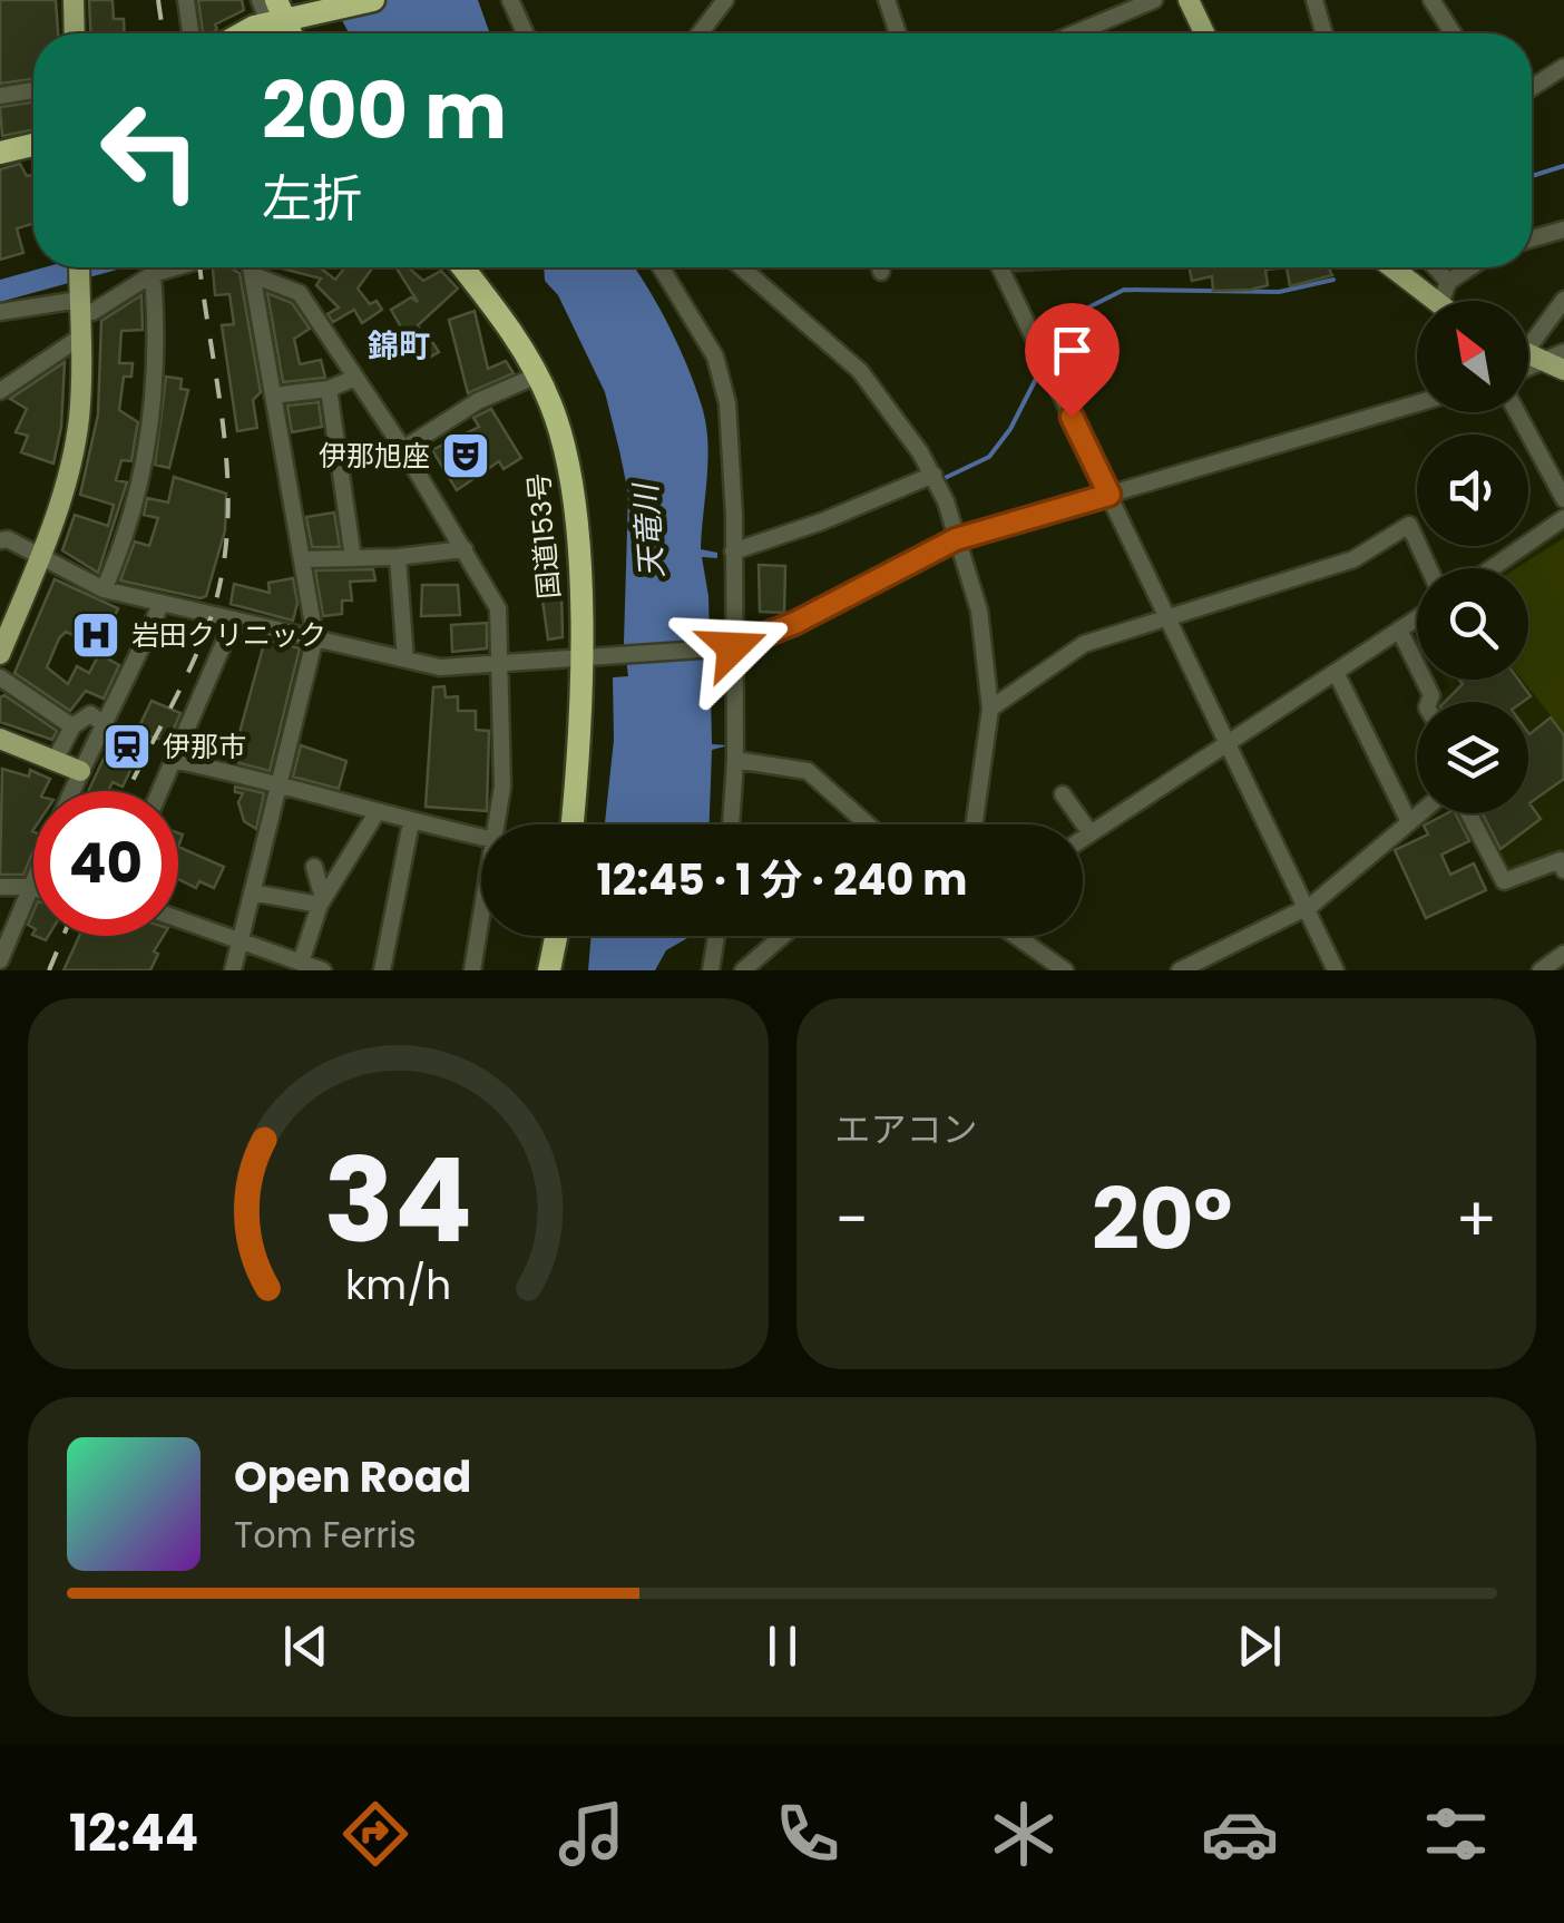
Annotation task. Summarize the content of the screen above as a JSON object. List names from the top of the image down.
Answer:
{
  "streets": {
    "highway": ["国道153号"]
  },
  "districts": ["錦町"],
  "water": ["天竜川"],
  "places": {
    "theatre": ["伊那旭座"],
    "hospital": ["岩田クリニック"],
    "station": ["伊那市"]
  },
  "north": "top left",
  "page": {
    "turn": ["200 m", "左折"],
    "limit": "40",
    "trip": "12:45 · 1 分 · 240 m",
    "tile": "エアコン",
    "heat": ["−", "20°", "+"],
    "song": ["Open Road", "Tom Ferris"],
    "tabs": "12:44",
    "gauge": ["34", "km/h"]
  }
}
